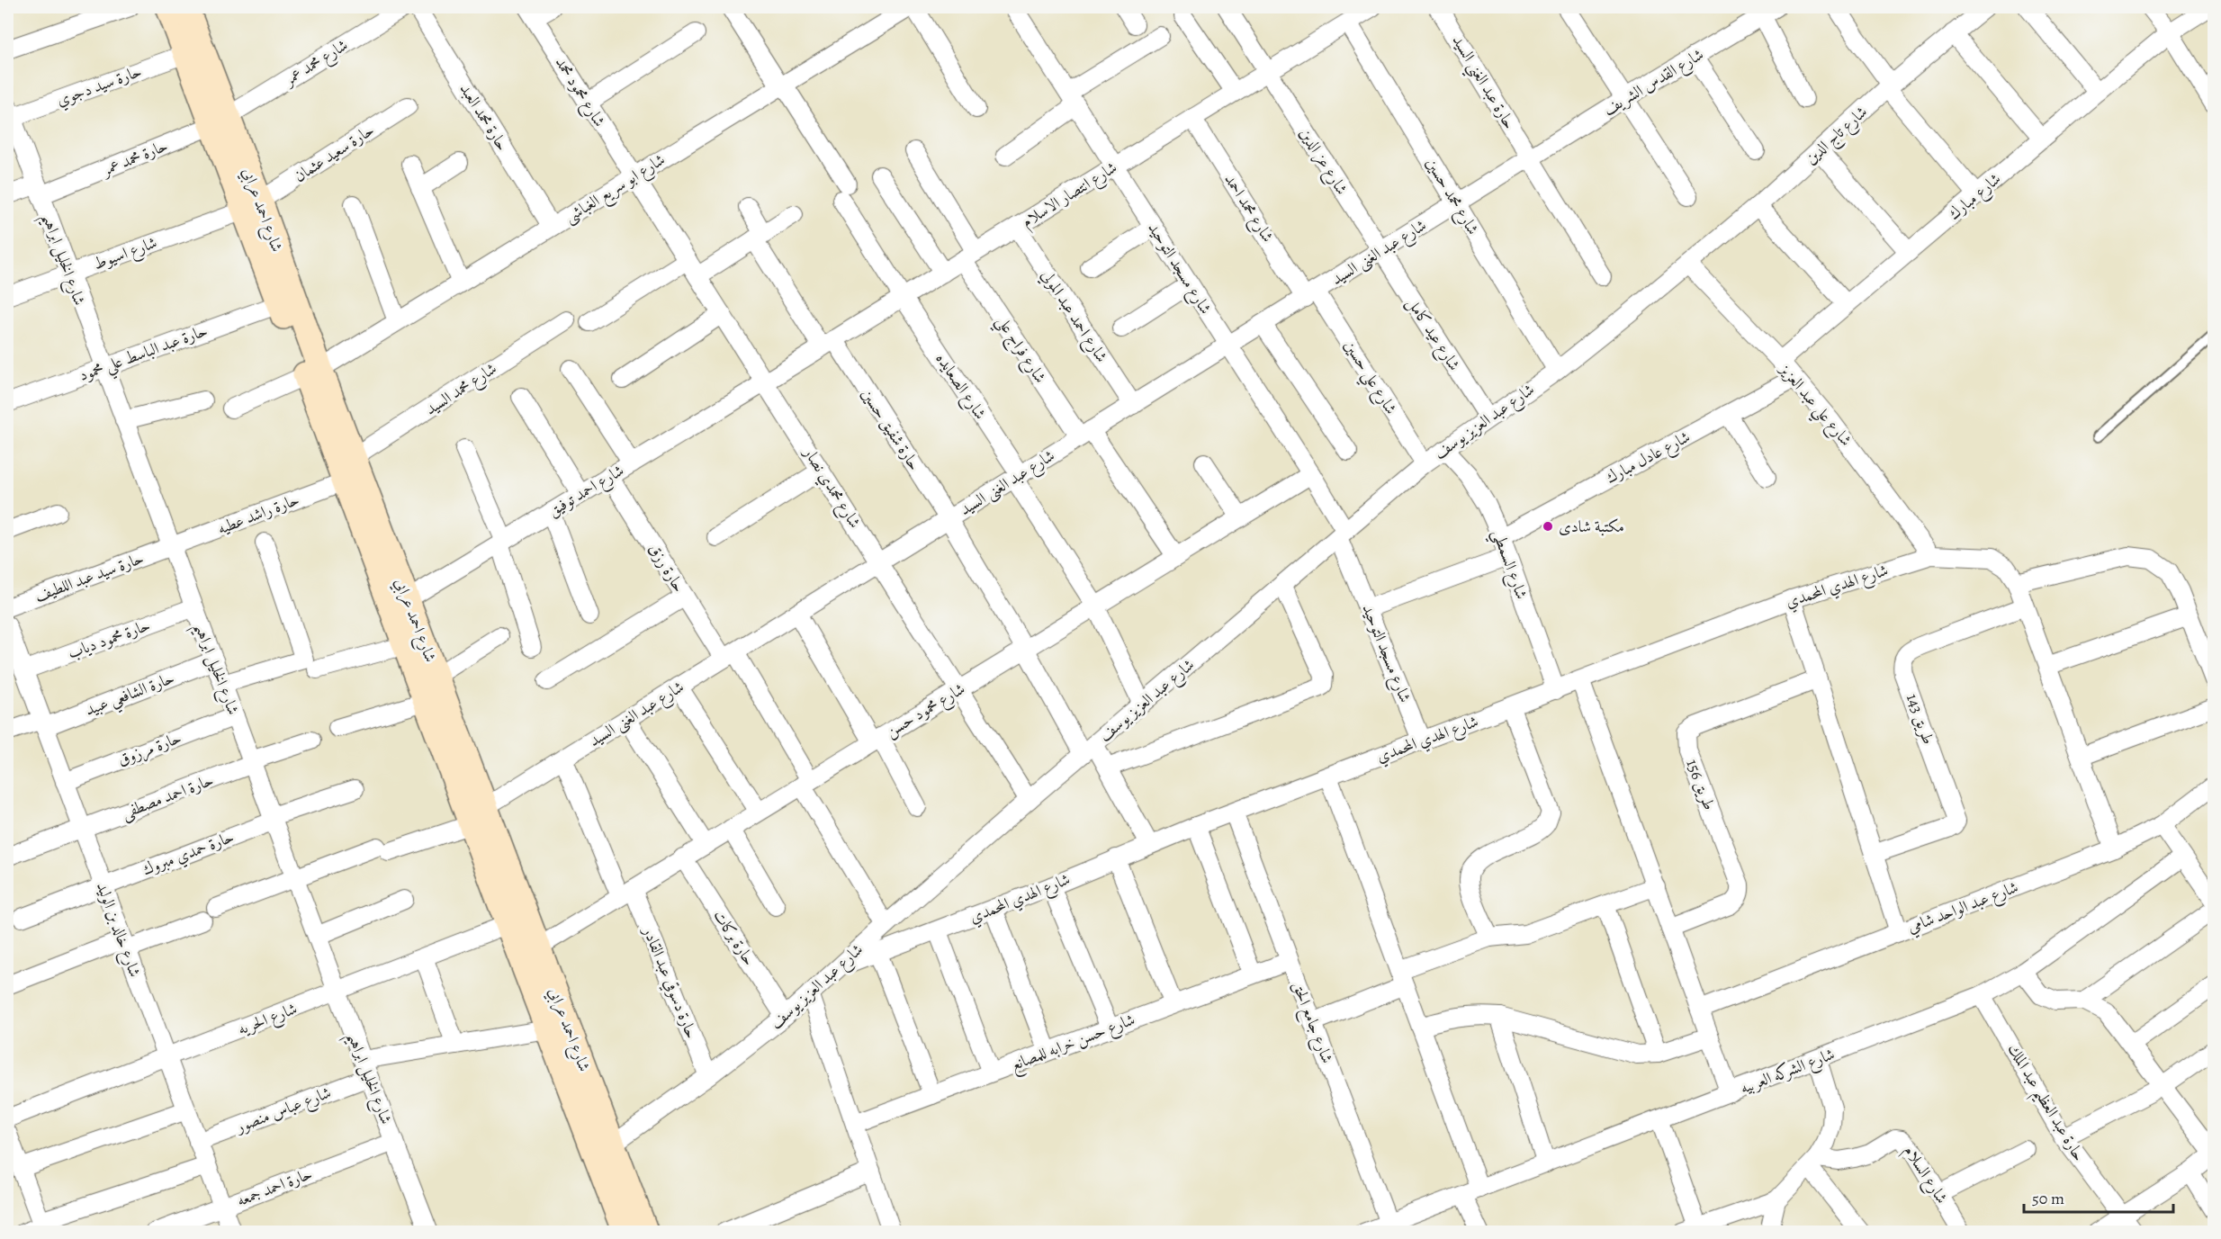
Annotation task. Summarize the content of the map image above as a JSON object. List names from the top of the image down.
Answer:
{
  "streets": {
    "street": [
      "شارع محمد عمر",
      "حارة عبد الغني السيد",
      "شارع القدس الشريف",
      "حارة سيد دجوي",
      "شارع محمود محمد",
      "حارة محمد العبد",
      "شارع تاج الدين",
      "حارة سعيد عثمان",
      "حارة محمد عمر",
      "شارع عز الدين",
      "شارع ابو سريع الغباشى",
      "شارع انتصار الاسلام",
      "شارع محمد حسين",
      "شارع مبارك",
      "شارع محمد احمد",
      "شارع احمد عرابي",
      "شارع عبد الغنى السيد",
      "شارع اسيوط",
      "شارع الخليل ابراهيم",
      "شارع مسجد التوحيد",
      "شارع احمد عبد المولي",
      "شارع عيد كامل",
      "شارع فراج علي",
      "حارة عبد الباسط علي محمود",
      "شارع علي حسين",
      "شارع الصعايده",
      "شارع محمد السيد",
      "شارع علي عبد العزيز",
      "شارع عبد العزيز يوسف",
      "حارة شفيق حسين",
      "شارع عادل مبارك",
      "شارع محمدي نصار",
      "شارع احمد توفيق",
      "حارة راشد عطيه",
      "شارع السمطي",
      "حارة رزق",
      "حارة سيد عبد اللطيف",
      "شارع الهدي المحمدي",
      "حارة محمود دياب",
      "حارة الشافعي عبيد",
      "شارع محمود حسن",
      "طريق 143",
      "حارة مرزوق",
      "طريق 156",
      "حارة احمد مصطفى",
      "حارة حمدي مبروك",
      "شارع عبد الواحد شامي",
      "شارع خالد بن الوليد",
      "حارة بركات",
      "حارة دسوقي عبد القادر",
      "شارع الحريه",
      "شارع جامع الحق",
      "شارع حسن خرابه للمصانع",
      "شارع الشركه العربيه",
      "حارة عبد العظيم عبد الملك",
      "شارع عباس منصور",
      "شارع السلام",
      "حارة احمد جمعه"
    ]
  },
  "crossings": [
    ["شارع محمد عمر", "حارة محمد عمر"],
    ["شارع محمد عمر", "شارع احمد عرابي"],
    ["حارة عبد الغني السيد", "شارع القدس الشريف"],
    ["حارة عبد الغني السيد", "شارع عبد الغنى السيد"],
    ["شارع القدس الشريف", "شارع عبد الغنى السيد"],
    ["حارة سيد دجوي", "شارع احمد عرابي"],
    ["حارة سيد دجوي", "شارع الخليل ابراهيم"],
    ["شارع محمود محمد", "شارع ابو سريع الغباشى"],
    ["شارع محمود محمد", "شارع محمدي نصار"],
    ["حارة محمد العبد", "شارع ابو سريع الغباشى"],
    ["شارع تاج الدين", "شارع علي عبد العزيز"],
    ["شارع تاج الدين", "شارع عبد العزيز يوسف"],
    ["حارة سعيد عثمان", "شارع احمد عرابي"],
    ["حارة سعيد عثمان", "شارع اسيوط"],
    ["حارة محمد عمر", "شارع احمد عرابي"],
    ["حارة محمد عمر", "شارع الخليل ابراهيم"],
    ["شارع عز الدين", "شارع انتصار الاسلام"],
    ["شارع عز الدين", "شارع عبد الغنى السيد"],
    ["شارع عز الدين", "شارع عيد كامل"],
    ["شارع ابو سريع الغباشى", "شارع احمد عرابي"],
    ["شارع ابو سريع الغباشى", "شارع الصعايده"],
    ["شارع ابو سريع الغباشى", "شارع محمدي نصار"],
    ["شارع انتصار الاسلام", "شارع محمد حسين"],
    ["شارع انتصار الاسلام", "شارع محمد احمد"],
    ["شارع انتصار الاسلام", "شارع مسجد التوحيد"],
    ["شارع انتصار الاسلام", "شارع احمد عبد المولي"],
    ["شارع انتصار الاسلام", "شارع فراج علي"],
    ["شارع انتصار الاسلام", "شارع الصعايده"],
    ["شارع انتصار الاسلام", "حارة شفيق حسين"],
    ["شارع انتصار الاسلام", "شارع محمدي نصار"],
    ["شارع انتصار الاسلام", "شارع احمد توفيق"],
    ["شارع محمد حسين", "شارع عبد الغنى السيد"],
    ["شارع محمد حسين", "شارع عبد العزيز يوسف"],
    ["شارع مبارك", "شارع علي عبد العزيز"],
    ["شارع محمد احمد", "شارع عبد الغنى السيد"],
    ["شارع محمد احمد", "شارع علي حسين"],
    ["شارع احمد عرابي", "شارع عبد الغنى السيد"],
    ["شارع احمد عرابي", "شارع اسيوط"],
    ["شارع احمد عرابي", "حارة عبد الباسط علي محمود"],
    ["شارع احمد عرابي", "شارع محمد السيد"],
    ["شارع احمد عرابي", "شارع عبد العزيز يوسف"],
    ["شارع احمد عرابي", "شارع احمد توفيق"],
    ["شارع احمد عرابي", "حارة راشد عطيه"],
    ["شارع احمد عرابي", "شارع محمود حسن"],
    ["شارع احمد عرابي", "شارع الحريه"],
    ["شارع عبد الغنى السيد", "شارع الخليل ابراهيم"],
    ["شارع عبد الغنى السيد", "شارع مسجد التوحيد"],
    ["شارع عبد الغنى السيد", "شارع احمد عبد المولي"],
    ["شارع عبد الغنى السيد", "شارع عيد كامل"],
    ["شارع عبد الغنى السيد", "شارع فراج علي"],
    ["شارع عبد الغنى السيد", "شارع علي حسين"],
    ["شارع عبد الغنى السيد", "شارع الصعايده"],
    ["شارع عبد الغنى السيد", "حارة شفيق حسين"],
    ["شارع عبد الغنى السيد", "شارع محمدي نصار"],
    ["شارع عبد الغنى السيد", "حارة رزق"],
    ["شارع عبد الغنى السيد", "حارة دسوقي عبد القادر"],
    ["شارع اسيوط", "شارع الخليل ابراهيم"],
    ["شارع الخليل ابراهيم", "حارة عبد الباسط علي محمود"],
    ["شارع الخليل ابراهيم", "حارة راشد عطيه"],
    ["شارع الخليل ابراهيم", "حارة سيد عبد اللطيف"],
    ["شارع الخليل ابراهيم", "حارة محمود دياب"],
    ["شارع الخليل ابراهيم", "حارة الشافعي عبيد"],
    ["شارع الخليل ابراهيم", "حارة مرزوق"],
    ["شارع الخليل ابراهيم", "حارة احمد مصطفى"],
    ["شارع الخليل ابراهيم", "حارة حمدي مبروك"],
    ["شارع الخليل ابراهيم", "شارع الحريه"],
    ["شارع الخليل ابراهيم", "شارع عباس منصور"],
    ["شارع الخليل ابراهيم", "حارة احمد جمعه"],
    ["شارع مسجد التوحيد", "شارع عبد العزيز يوسف"],
    ["شارع مسجد التوحيد", "شارع الهدي المحمدي"],
    ["شارع مسجد التوحيد", "شارع محمود حسن"],
    ["شارع عيد كامل", "شارع عبد العزيز يوسف"],
    ["شارع فراج علي", "شارع محمود حسن"],
    ["شارع علي حسين", "شارع عبد العزيز يوسف"],
    ["شارع الصعايده", "شارع عبد العزيز يوسف"],
    ["شارع الصعايده", "شارع محمود حسن"],
    ["شارع علي عبد العزيز", "شارع عبد العزيز يوسف"],
    ["شارع علي عبد العزيز", "شارع عادل مبارك"],
    ["شارع علي عبد العزيز", "شارع الهدي المحمدي"],
    ["شارع عبد العزيز يوسف", "حارة شفيق حسين"],
    ["شارع عبد العزيز يوسف", "شارع محمدي نصار"],
    ["شارع عبد العزيز يوسف", "شارع السمطي"],
    ["شارع عبد العزيز يوسف", "حارة رزق"],
    ["شارع عبد العزيز يوسف", "شارع الهدي المحمدي"],
    ["شارع عبد العزيز يوسف", "حارة بركات"],
    ["شارع عبد العزيز يوسف", "حارة دسوقي عبد القادر"],
    ["حارة شفيق حسين", "شارع الهدي المحمدي"],
    ["حارة شفيق حسين", "شارع محمود حسن"],
    ["شارع عادل مبارك", "شارع السمطي"],
    ["شارع محمدي نصار", "شارع احمد توفيق"],
    ["شارع محمدي نصار", "شارع محمود حسن"],
    ["شارع احمد توفيق", "حارة رزق"],
    ["حارة راشد عطيه", "حارة سيد عبد اللطيف"],
    ["شارع السمطي", "شارع الهدي المحمدي"],
    ["حارة رزق", "شارع محمود حسن"],
    ["شارع الهدي المحمدي", "شارع جامع الحق"],
    ["حارة محمود دياب", "شارع خالد بن الوليد"],
    ["حارة الشافعي عبيد", "شارع خالد بن الوليد"],
    ["شارع محمود حسن", "حارة بركات"],
    ["شارع محمود حسن", "حارة دسوقي عبد القادر"],
    ["حارة مرزوق", "شارع خالد بن الوليد"],
    ["حارة احمد مصطفى", "شارع خالد بن الوليد"],
    ["حارة حمدي مبروك", "شارع خالد بن الوليد"],
    ["شارع خالد بن الوليد", "شارع الحريه"],
    ["شارع خالد بن الوليد", "شارع عباس منصور"],
    ["شارع خالد بن الوليد", "حارة احمد جمعه"],
    ["شارع جامع الحق", "شارع حسن خرابه للمصانع"],
    ["شارع جامع الحق", "شارع الشركه العربيه"],
    ["شارع الشركه العربيه", "حارة عبد العظيم عبد الملك"]
  ],
  "places": ["مكتبة شادى"],
  "scale_bar": "50 m"
}
